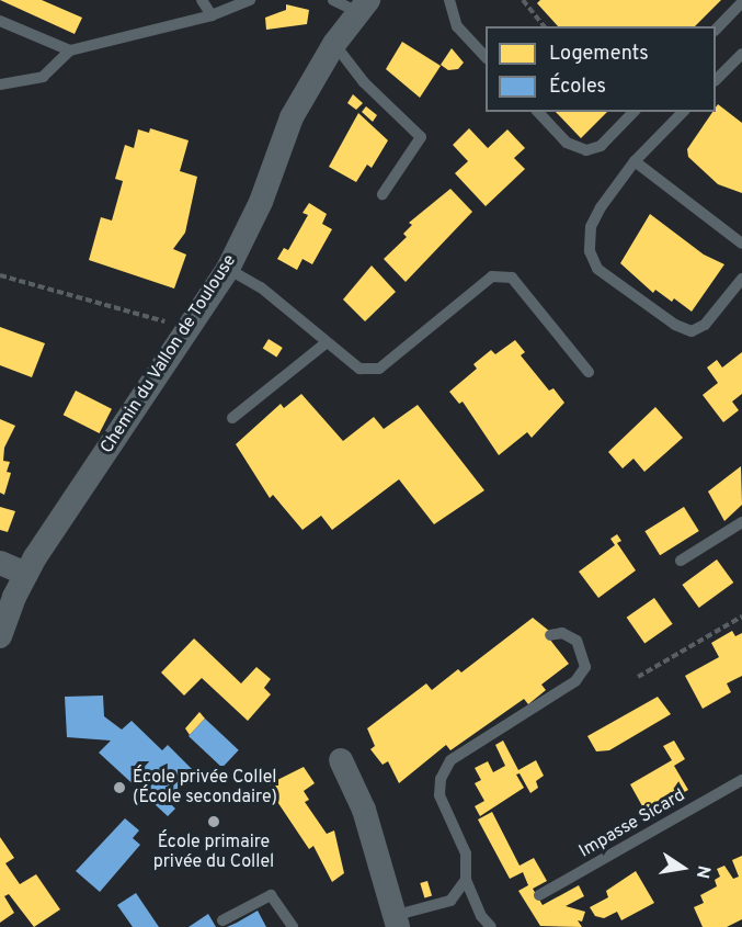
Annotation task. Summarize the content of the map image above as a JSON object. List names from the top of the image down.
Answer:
{
  "streets": {
    "street": ["Chemin du Vallon de Toulouse"],
    "lane": ["Impasse Sicard"]
  },
  "places": ["École privée Collel (École secondaire)", "École primaire privée du Collel"],
  "legend": ["Logements", "Écoles"],
  "north": "right"
}
